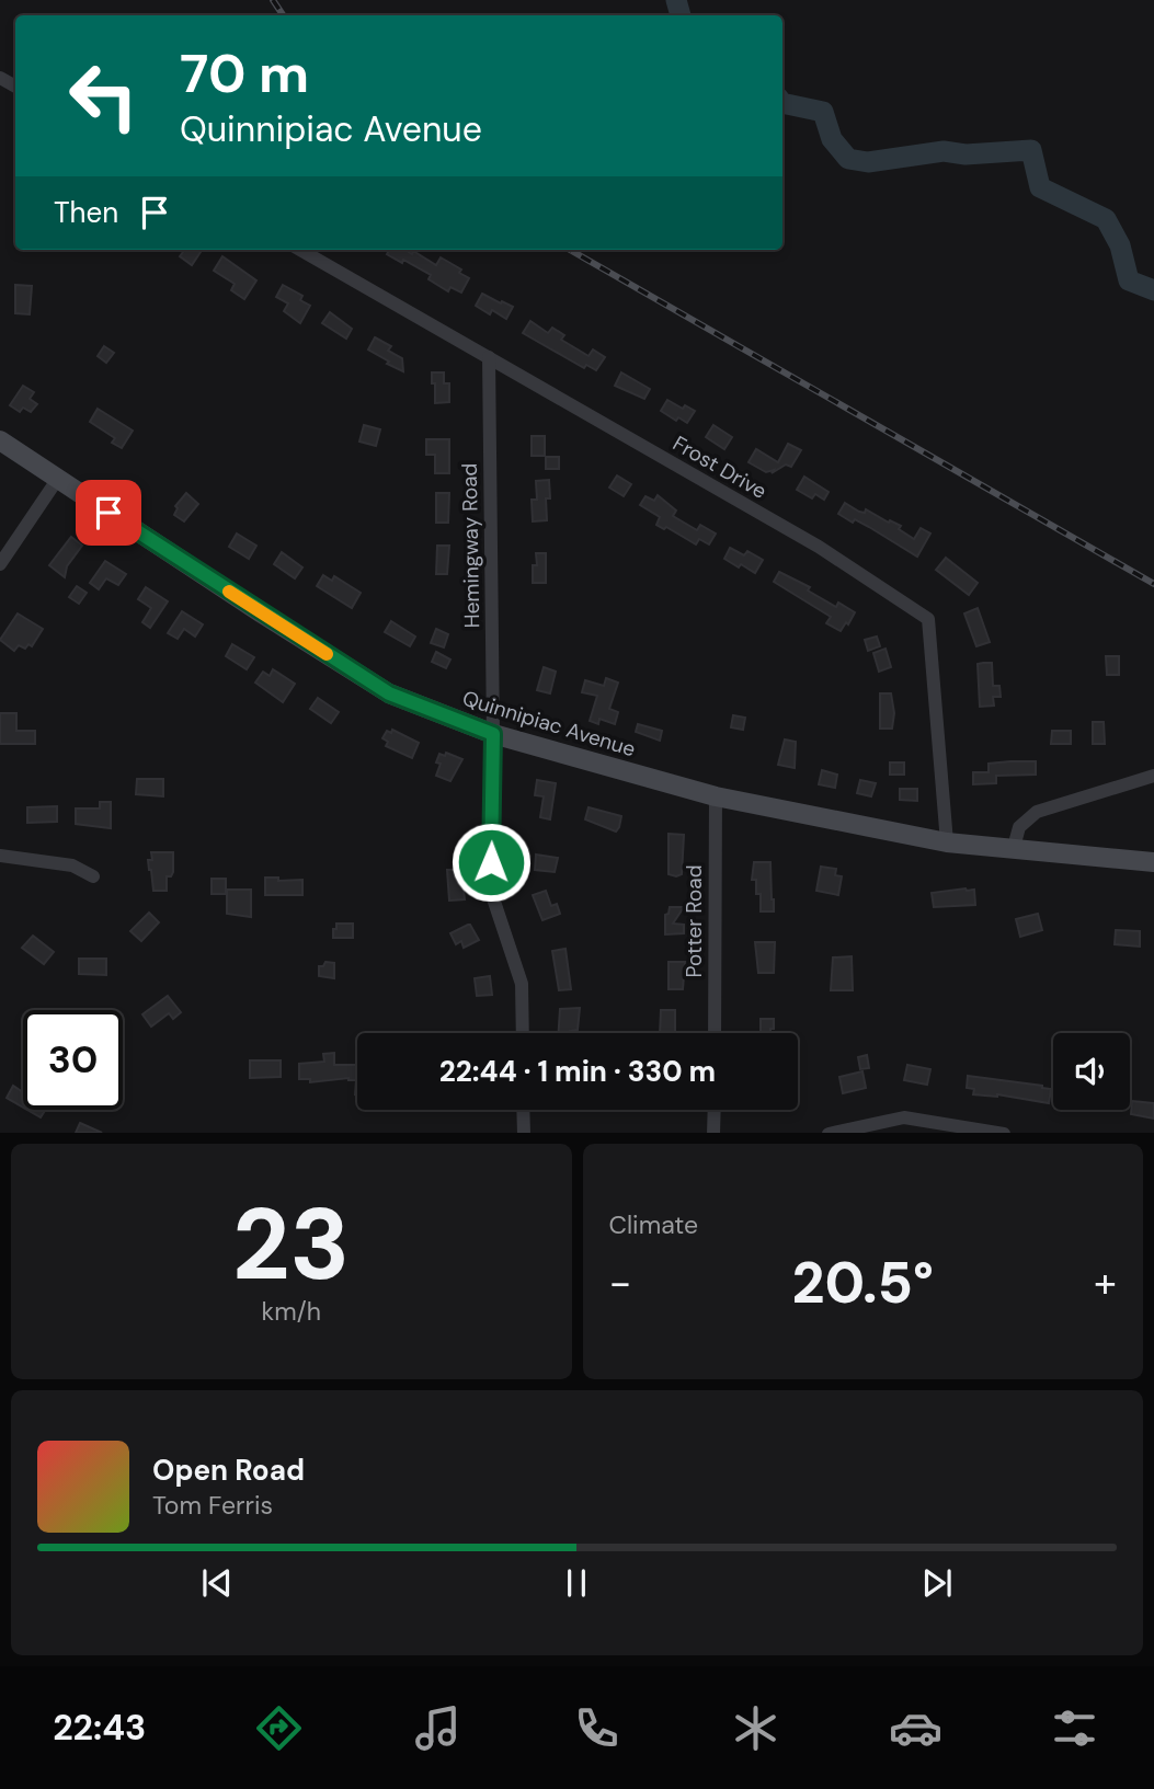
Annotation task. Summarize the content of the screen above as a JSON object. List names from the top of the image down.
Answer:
{
  "streets": {
    "main road": ["Quinnipiac Avenue"],
    "street": ["Frost Drive", "Hemingway Road", "Potter Road"]
  },
  "crossings": [
    ["Frost Drive", "Hemingway Road"],
    ["Frost Drive", "Quinnipiac Avenue"],
    ["Hemingway Road", "Quinnipiac Avenue"],
    ["Quinnipiac Avenue", "Potter Road"]
  ],
  "page": {
    "turn": ["70 m", "Quinnipiac Avenue"],
    "then": "Then",
    "limit": "30",
    "trip": "22:44 · 1 min · 330 m",
    "tile": [
      ["23", "km/h"],
      "Climate"
    ],
    "heat": ["−", "20.5°", "+"],
    "song": ["Open Road", "Tom Ferris"],
    "tabs": "22:43"
  }
}
